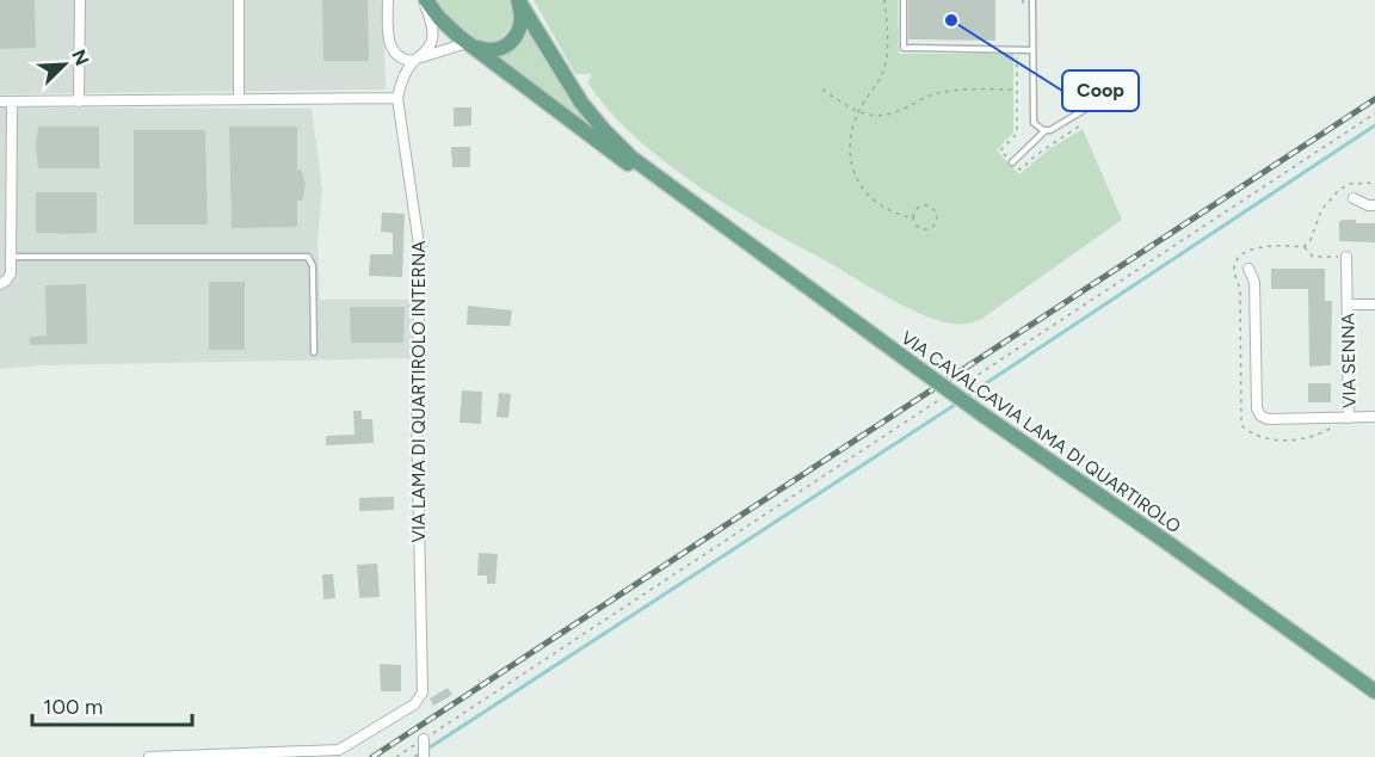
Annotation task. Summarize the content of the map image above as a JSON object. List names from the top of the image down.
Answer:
{
  "streets": {
    "main road": ["VIA CAVALCAVIA LAMA DI QUARTIROLO"],
    "street": ["VIA SENNA", "VIA LAMA DI QUARTIROLO INTERNA"]
  },
  "places": ["Coop"],
  "scale_bar": "100 m",
  "north": "top right"
}
